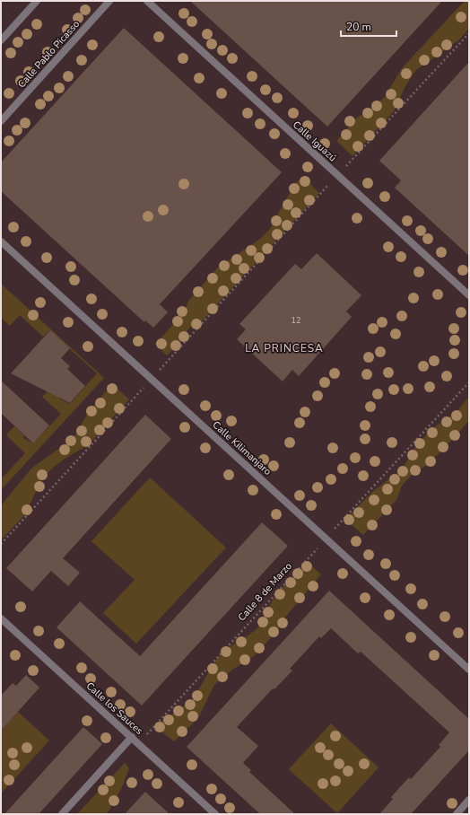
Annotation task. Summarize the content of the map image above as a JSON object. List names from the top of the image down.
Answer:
{
  "streets": {
    "street": [
      "Calle Pablo Picasso",
      "Calle Iguazú",
      "Calle Kilimanjaro",
      "Calle los Sauces"
    ],
    "path": ["Calle 8 de Marzo"]
  },
  "crossings": [
    ["Calle Kilimanjaro", "Calle 8 de Marzo"],
    ["Calle 8 de Marzo", "Calle los Sauces"]
  ],
  "districts": ["LA PRINCESA"],
  "house_numbers": ["12"],
  "scale_bar": "20 m"
}
